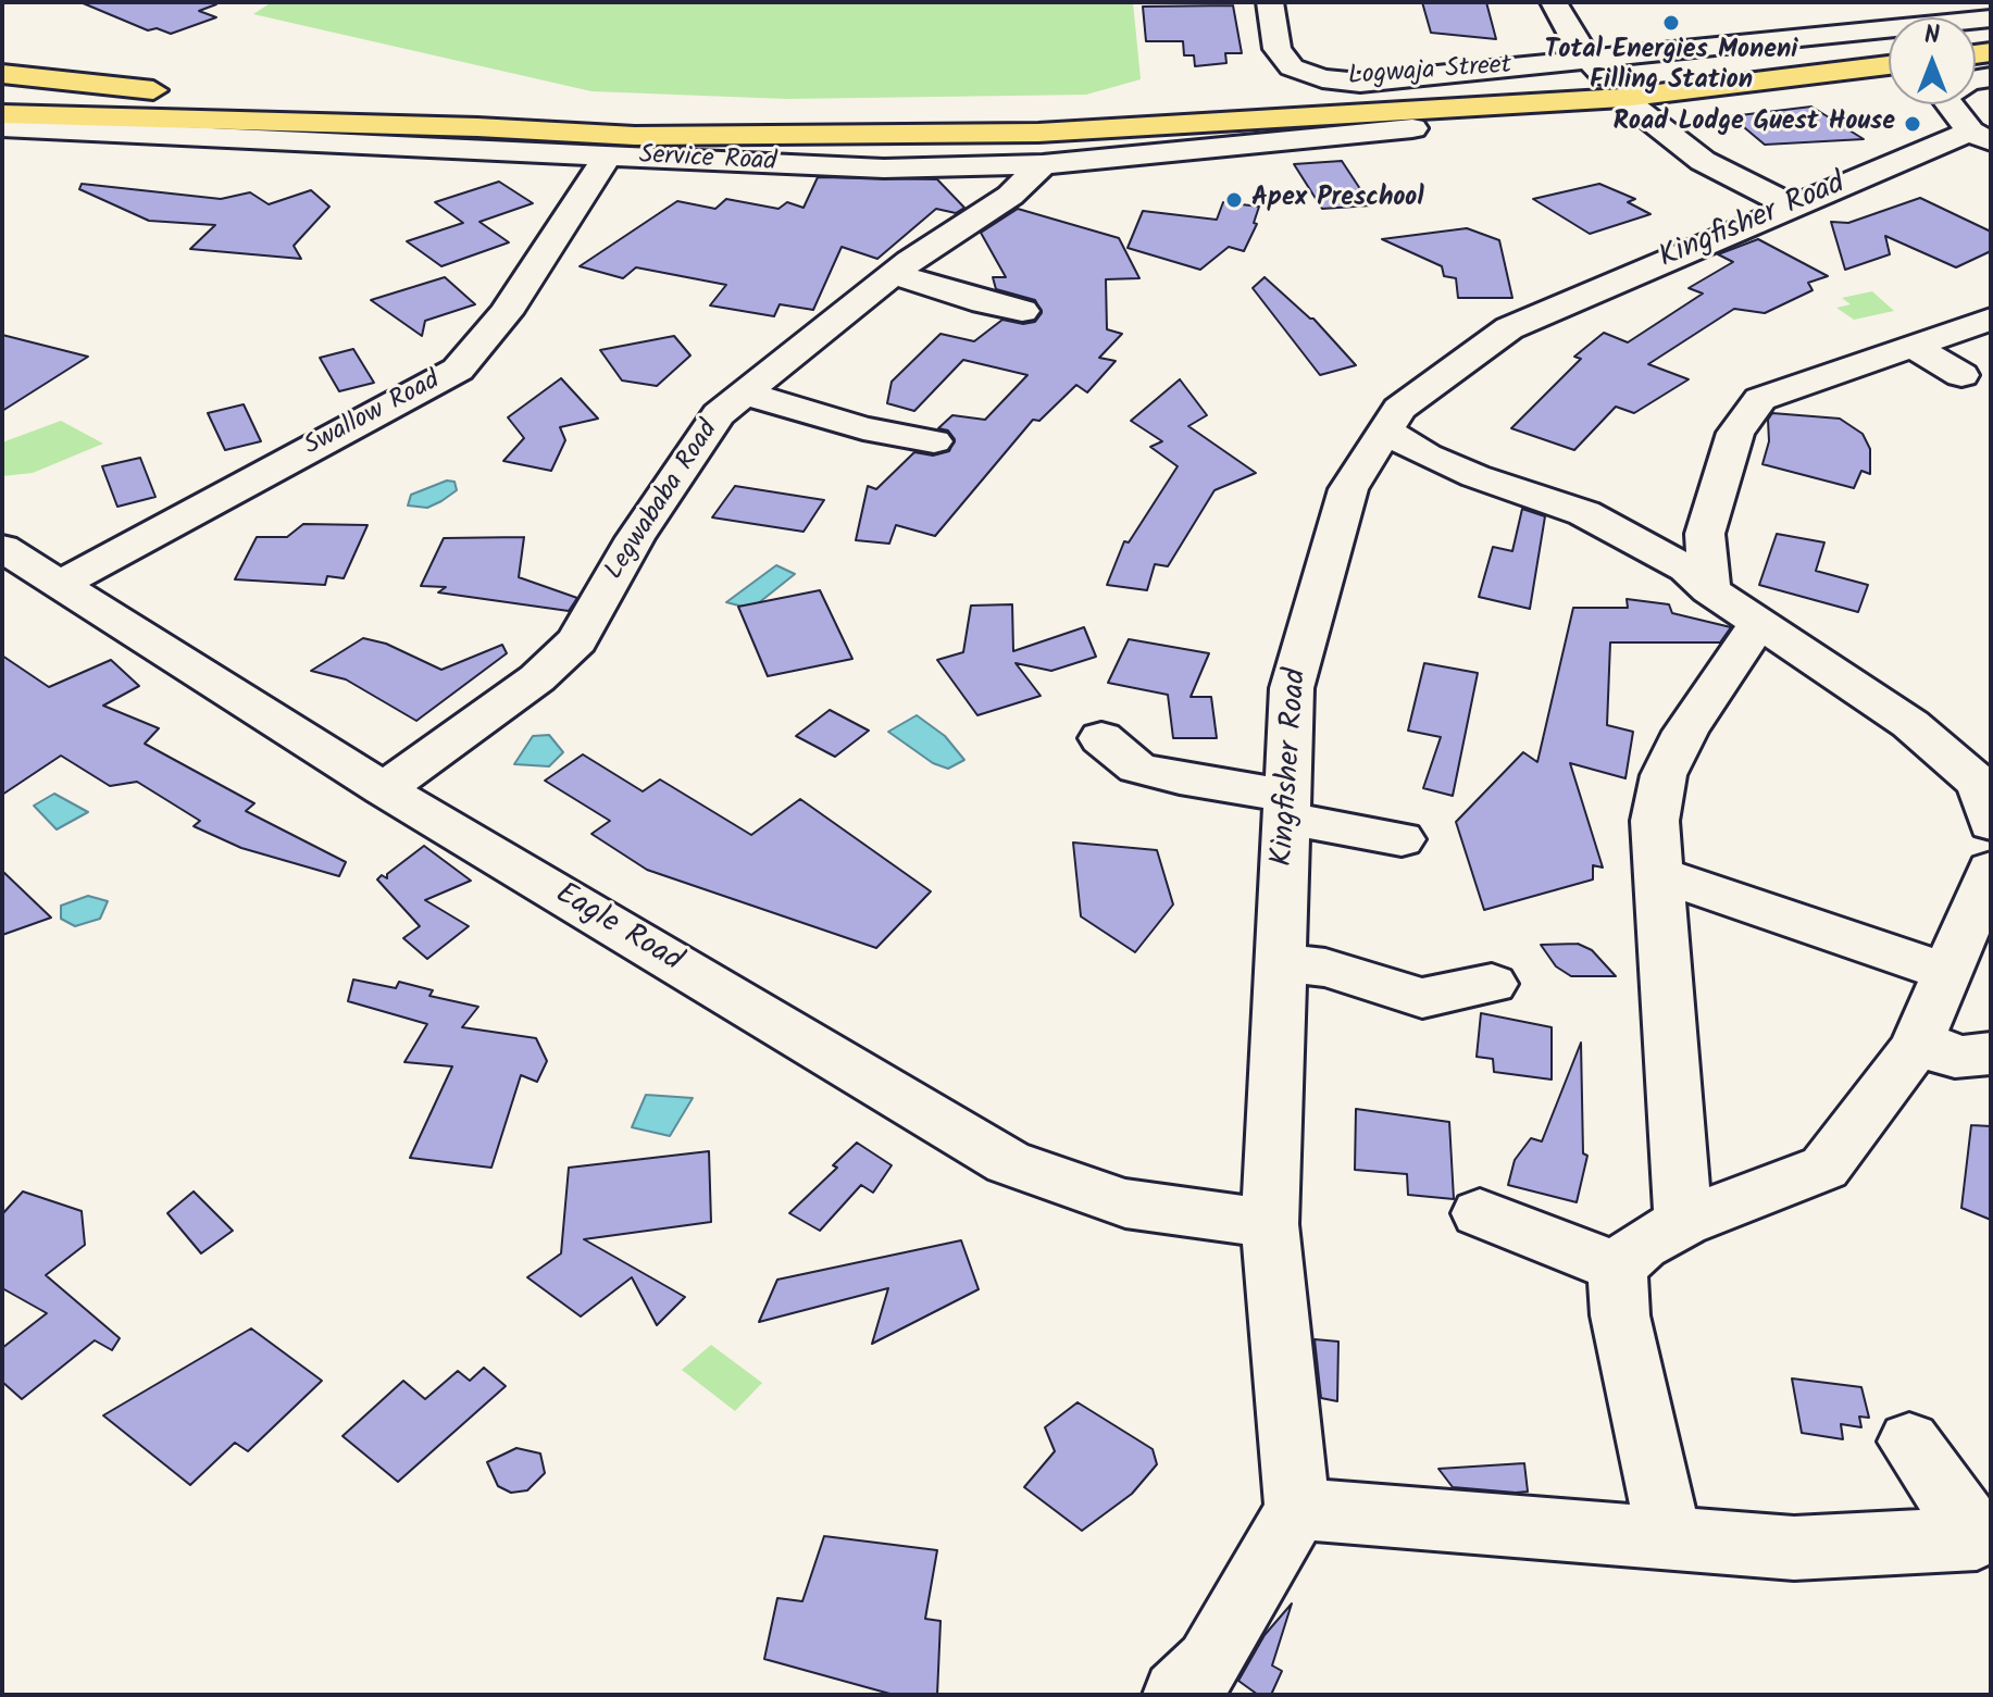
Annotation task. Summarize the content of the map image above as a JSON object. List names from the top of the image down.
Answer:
{
  "streets": {
    "street": [
      "Logwaja Street",
      "Service Road",
      "Kingfisher Road",
      "Swallow Road",
      "Legwababa Road",
      "Eagle Road"
    ]
  },
  "crossings": [
    ["Service Road", "Swallow Road"],
    ["Service Road", "Legwababa Road"],
    ["Kingfisher Road", "Eagle Road"],
    ["Swallow Road", "Eagle Road"],
    ["Legwababa Road", "Eagle Road"]
  ],
  "places": ["Total Energies Moneni Filling Station", "Road Lodge Guest House", "Apex Preschool"],
  "north": "top"
}
